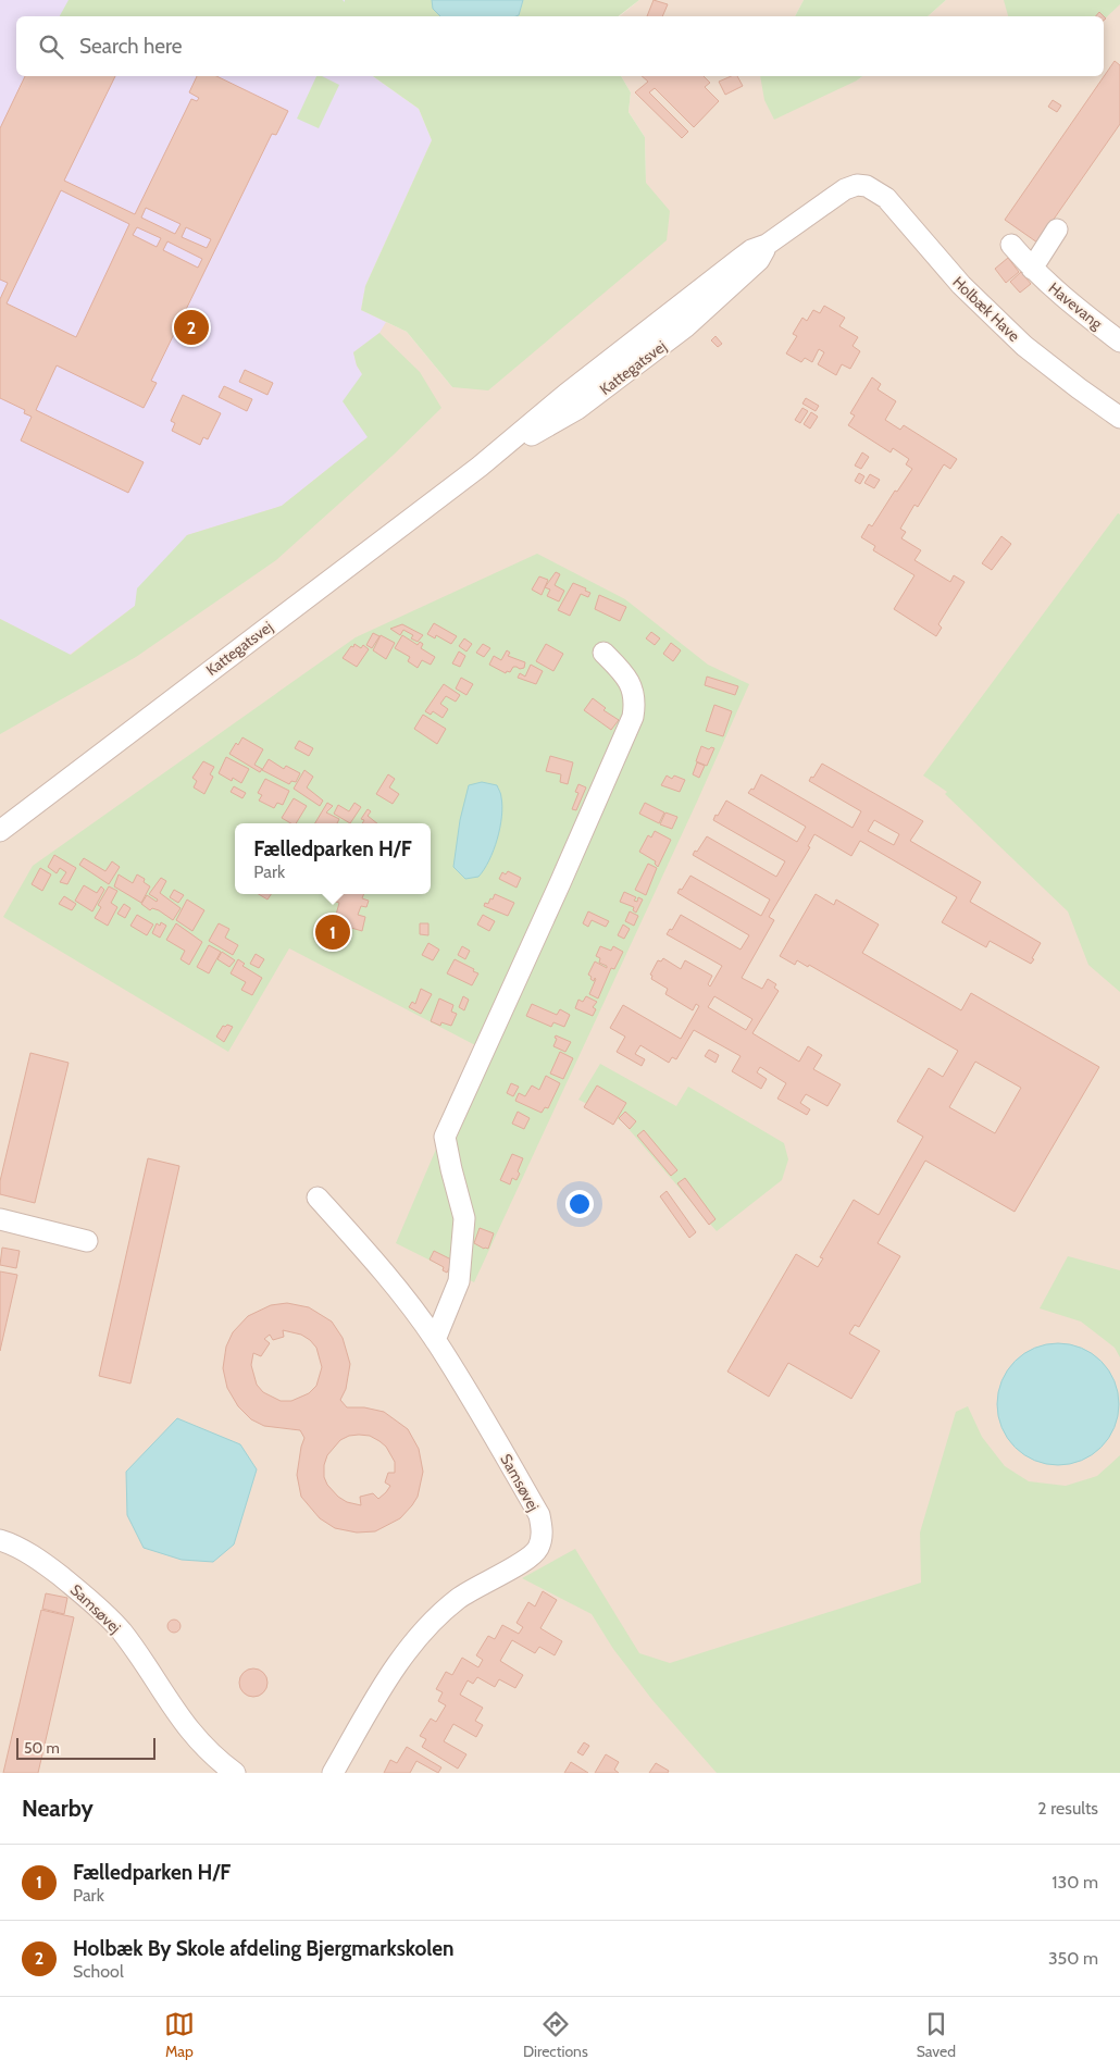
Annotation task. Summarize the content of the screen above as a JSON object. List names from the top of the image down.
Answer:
{
  "streets": {
    "street": [
      "Havevang",
      "Holbæk Have",
      "Kattegatsvej",
      "Samsøvej"
    ]
  },
  "crossings": [
    ["Holbæk Have", "Kattegatsvej"]
  ],
  "scale_bar": "50 m",
  "page": {
    "search": "Search here",
    "pins": ["2", "1"],
    "popup": ["Fælledparken H/F", "Park"],
    "scale": "50 m",
    "heading": ["Nearby", "2 results"],
    "list": [
      {
        "mark": "1",
        "name": "Fælledparken H/F",
        "note": "Park",
        "value": "130 m"
      },
      {
        "mark": "2",
        "name": "Holbæk By Skole afdeling Bjergmarkskolen",
        "note": "School",
        "value": "350 m"
      }
    ],
    "nav": ["Map", "Directions", "Saved"]
  }
}
